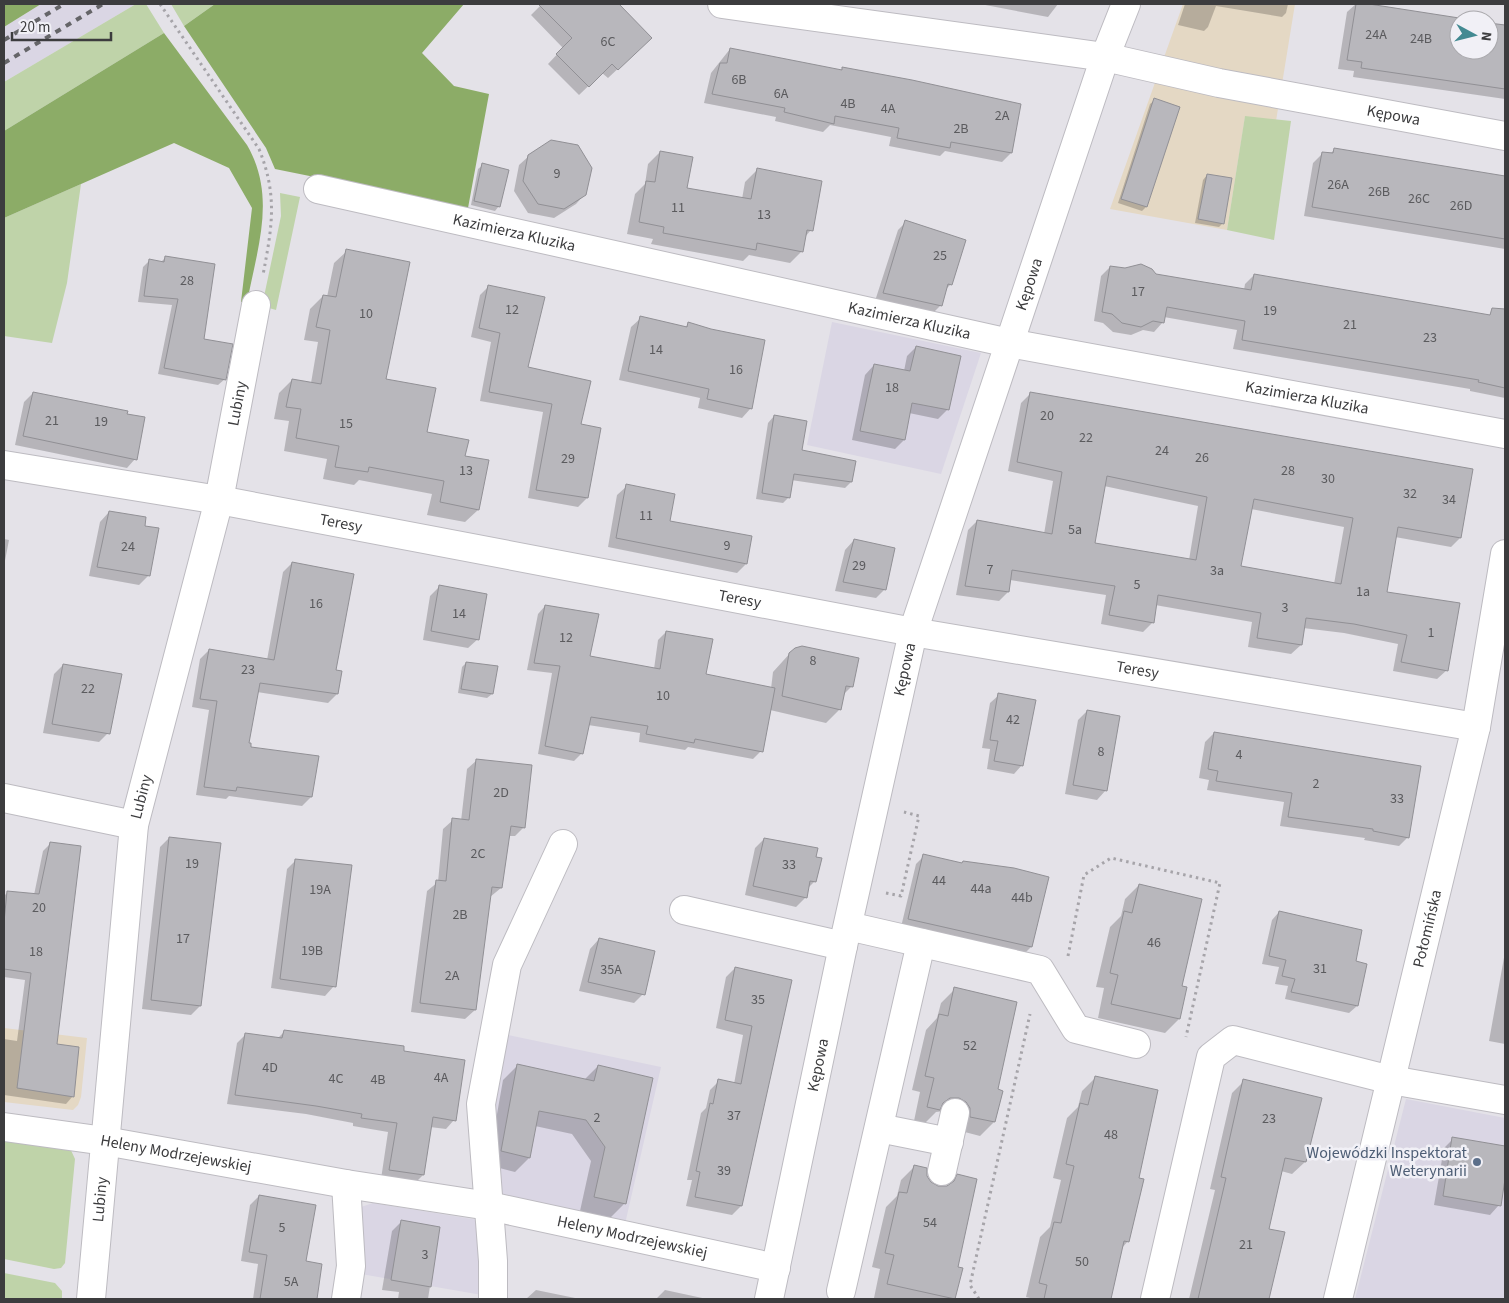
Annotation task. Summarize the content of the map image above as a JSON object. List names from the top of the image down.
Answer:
{
  "streets": {
    "street": [
      "Kępowa",
      "Kazimierza Kluzika",
      "Lubiny",
      "Teresy",
      "Połomińska",
      "Heleny Modrzejewskiej"
    ]
  },
  "crossings": [
    ["Kępowa", "Kazimierza Kluzika"],
    ["Kępowa", "Teresy"],
    ["Kępowa", "Heleny Modrzejewskiej"],
    ["Lubiny", "Teresy"],
    ["Lubiny", "Heleny Modrzejewskiej"],
    ["Teresy", "Połomińska"]
  ],
  "places": ["Wojewódzki Inspektorat Weterynarii"],
  "house_numbers": [
    "24A",
    "24B",
    "6C",
    "6B",
    "6A",
    "4B",
    "4A",
    "2A",
    "2B",
    "9",
    "26A",
    "26B",
    "26C",
    "26D",
    "11",
    "13",
    "25",
    "28",
    "17",
    "12",
    "19",
    "10",
    "21",
    "23",
    "14",
    "16",
    "18",
    "20",
    "21",
    "19",
    "15",
    "22",
    "24",
    "26",
    "29",
    "13",
    "28",
    "30",
    "32",
    "34",
    "11",
    "5a",
    "9",
    "24",
    "29",
    "7",
    "3a",
    "5",
    "1a",
    "16",
    "3",
    "14",
    "1",
    "12",
    "8",
    "23",
    "22",
    "10",
    "42",
    "8",
    "4",
    "2",
    "2D",
    "33",
    "2C",
    "19",
    "33",
    "44",
    "44a",
    "19A",
    "44b",
    "20",
    "2B",
    "17",
    "46",
    "19B",
    "18",
    "31",
    "35A",
    "2A",
    "35",
    "52",
    "4D",
    "4A",
    "4C",
    "4B",
    "37",
    "2",
    "23",
    "48",
    "39",
    "54",
    "5",
    "21",
    "3",
    "50",
    "5A"
  ],
  "scale_bar": "20 m",
  "north": "right"
}
